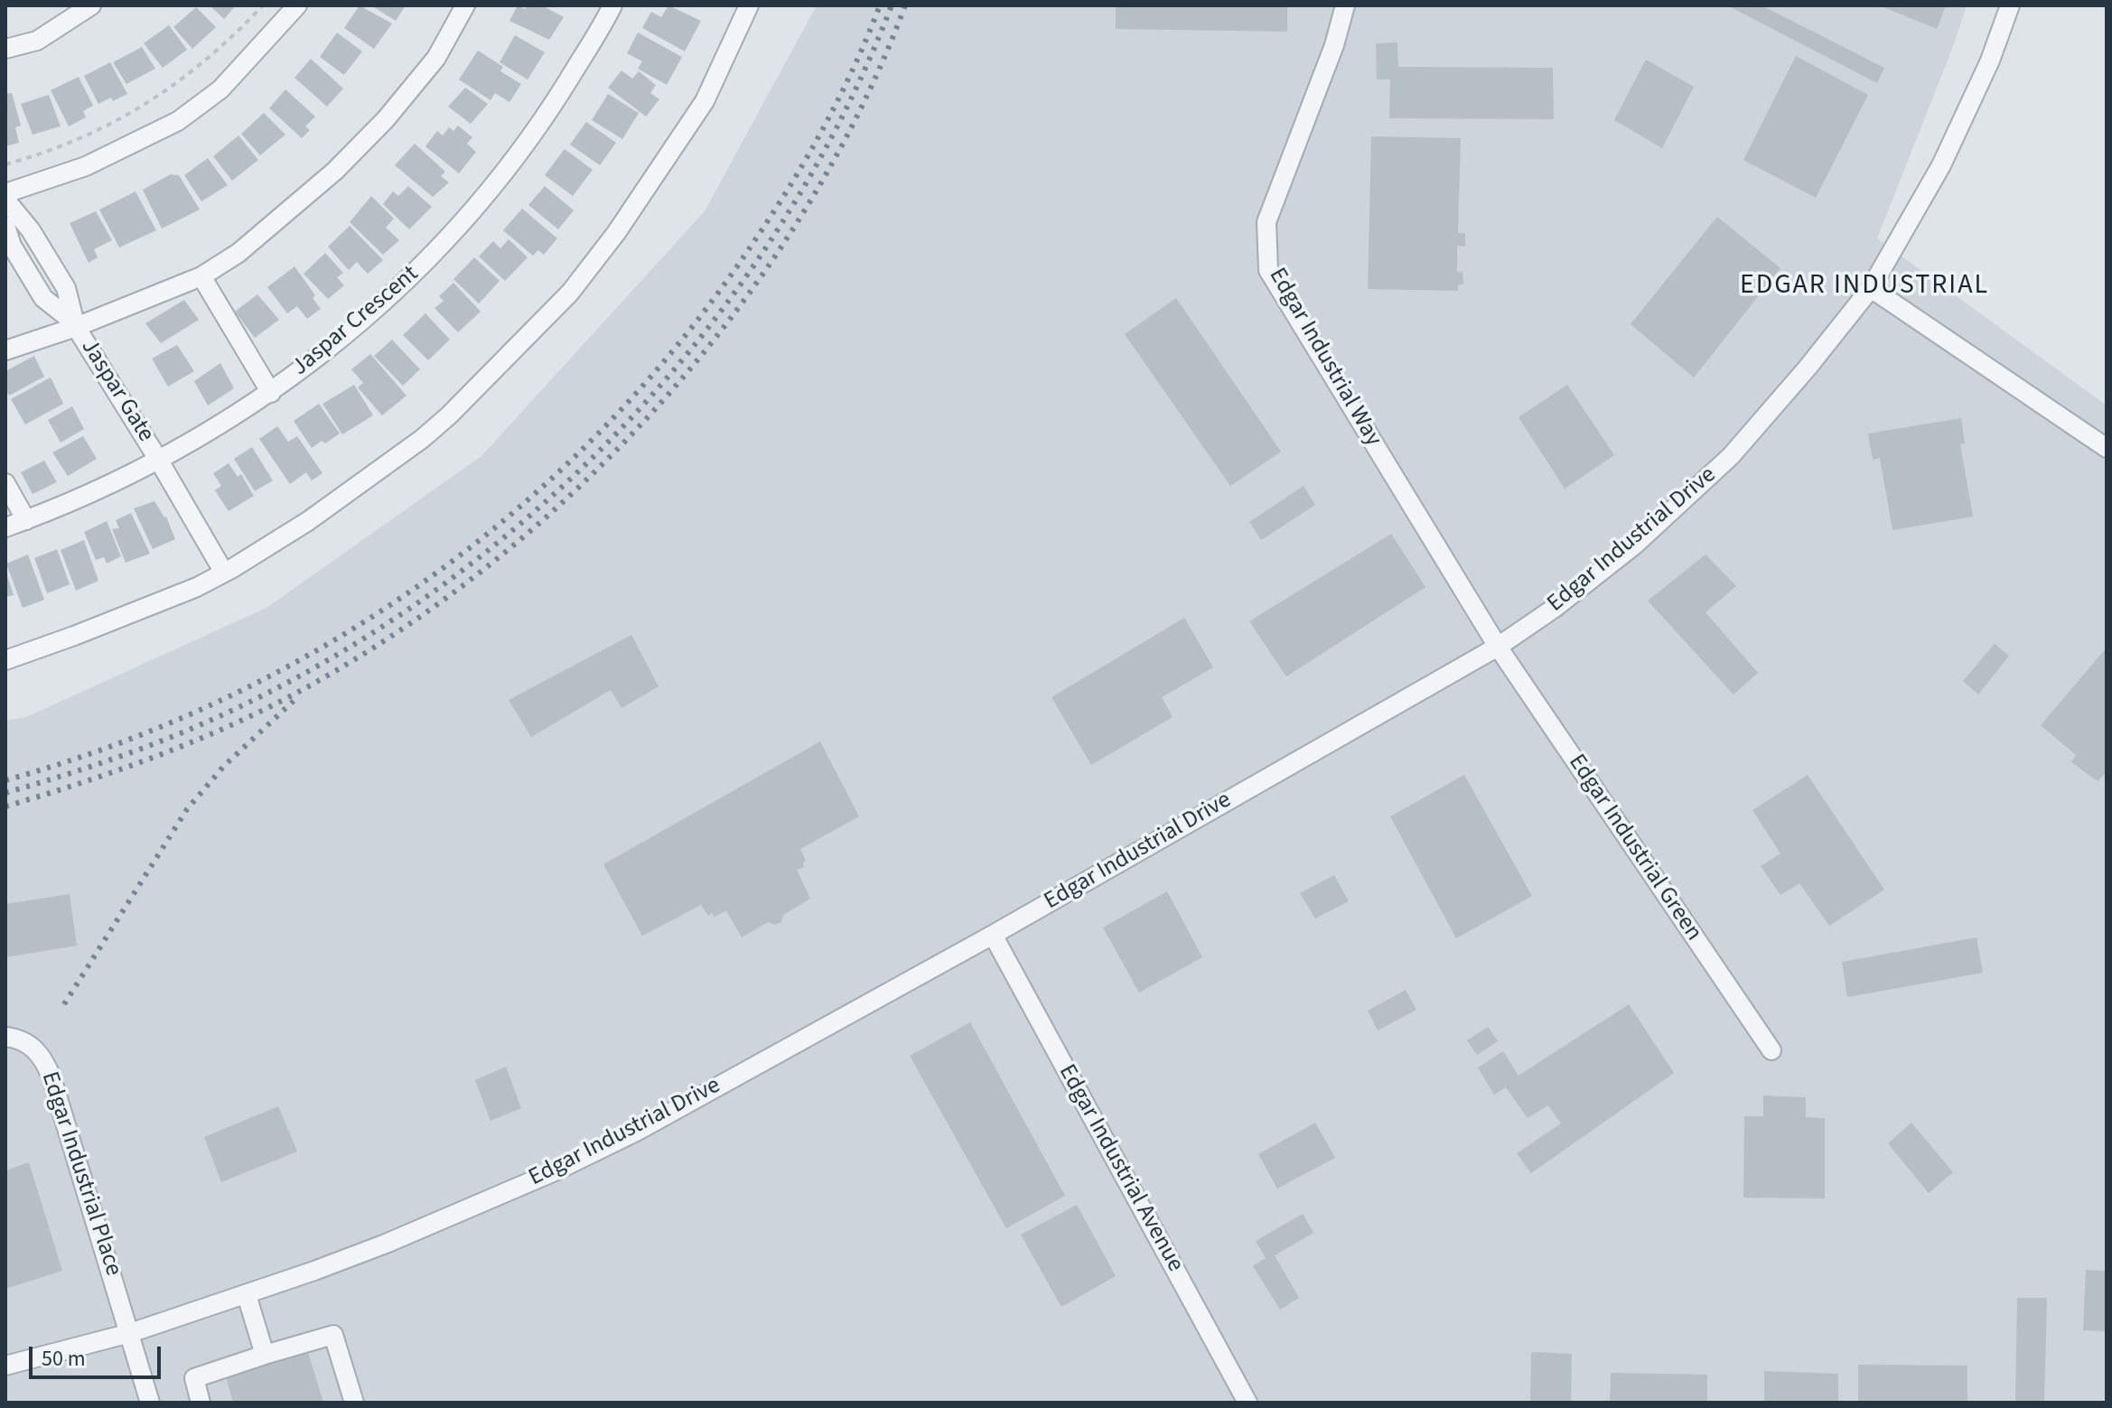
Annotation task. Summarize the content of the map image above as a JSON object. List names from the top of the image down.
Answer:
{
  "streets": {
    "street": [
      "Jaspar Crescent",
      "Edgar Industrial Way",
      "Jaspar Gate",
      "Edgar Industrial Drive",
      "Edgar Industrial Green",
      "Edgar Industrial Avenue",
      "Edgar Industrial Place"
    ]
  },
  "crossings": [
    ["Jaspar Crescent", "Jaspar Gate"],
    ["Edgar Industrial Way", "Edgar Industrial Drive"],
    ["Edgar Industrial Way", "Edgar Industrial Green"],
    ["Edgar Industrial Drive", "Edgar Industrial Green"],
    ["Edgar Industrial Drive", "Edgar Industrial Avenue"],
    ["Edgar Industrial Drive", "Edgar Industrial Place"]
  ],
  "districts": ["EDGAR INDUSTRIAL"],
  "scale_bar": "50 m"
}
